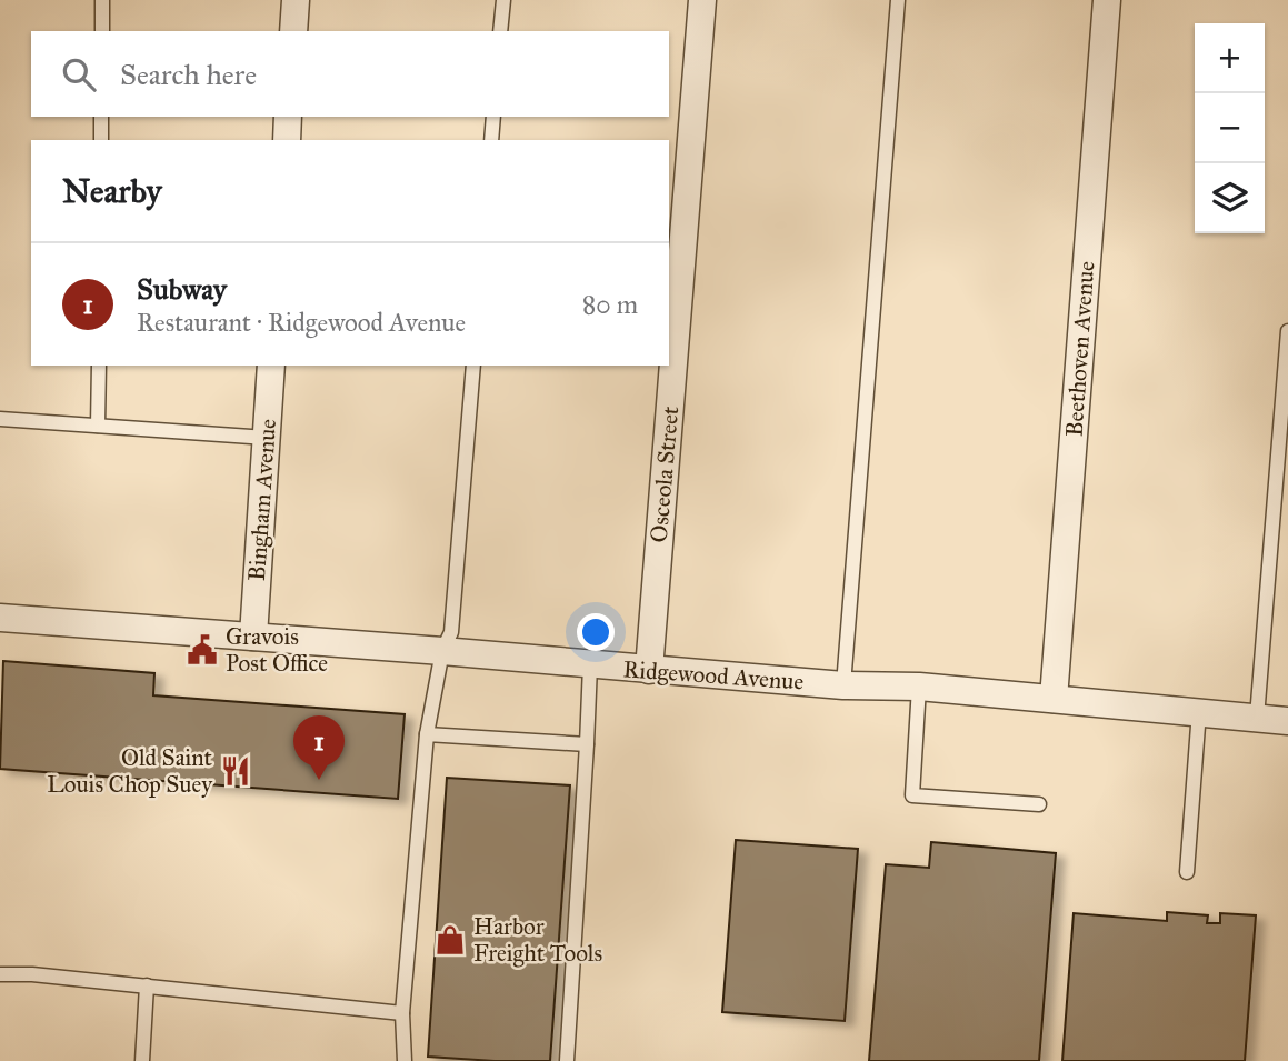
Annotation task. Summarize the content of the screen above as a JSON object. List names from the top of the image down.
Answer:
{
  "streets": {
    "street": [
      "Beethoven Avenue",
      "Osceola Street",
      "Bingham Avenue",
      "Ridgewood Avenue"
    ]
  },
  "crossings": [
    ["Beethoven Avenue", "Ridgewood Avenue"],
    ["Osceola Street", "Ridgewood Avenue"],
    ["Bingham Avenue", "Ridgewood Avenue"]
  ],
  "places": {
    "public building": ["Gravois Post Office"],
    "restaurant": ["Old Saint Louis Chop Suey"],
    "shop": ["Harbor Freight Tools"]
  },
  "page": {
    "map_buttons": ["+", "−"],
    "search": "Search here",
    "heading": "Nearby",
    "list": [
      {
        "mark": "1",
        "name": "Subway",
        "note": "Restaurant · Ridgewood Avenue",
        "value": "80 m"
      }
    ],
    "pins": "1"
  }
}
